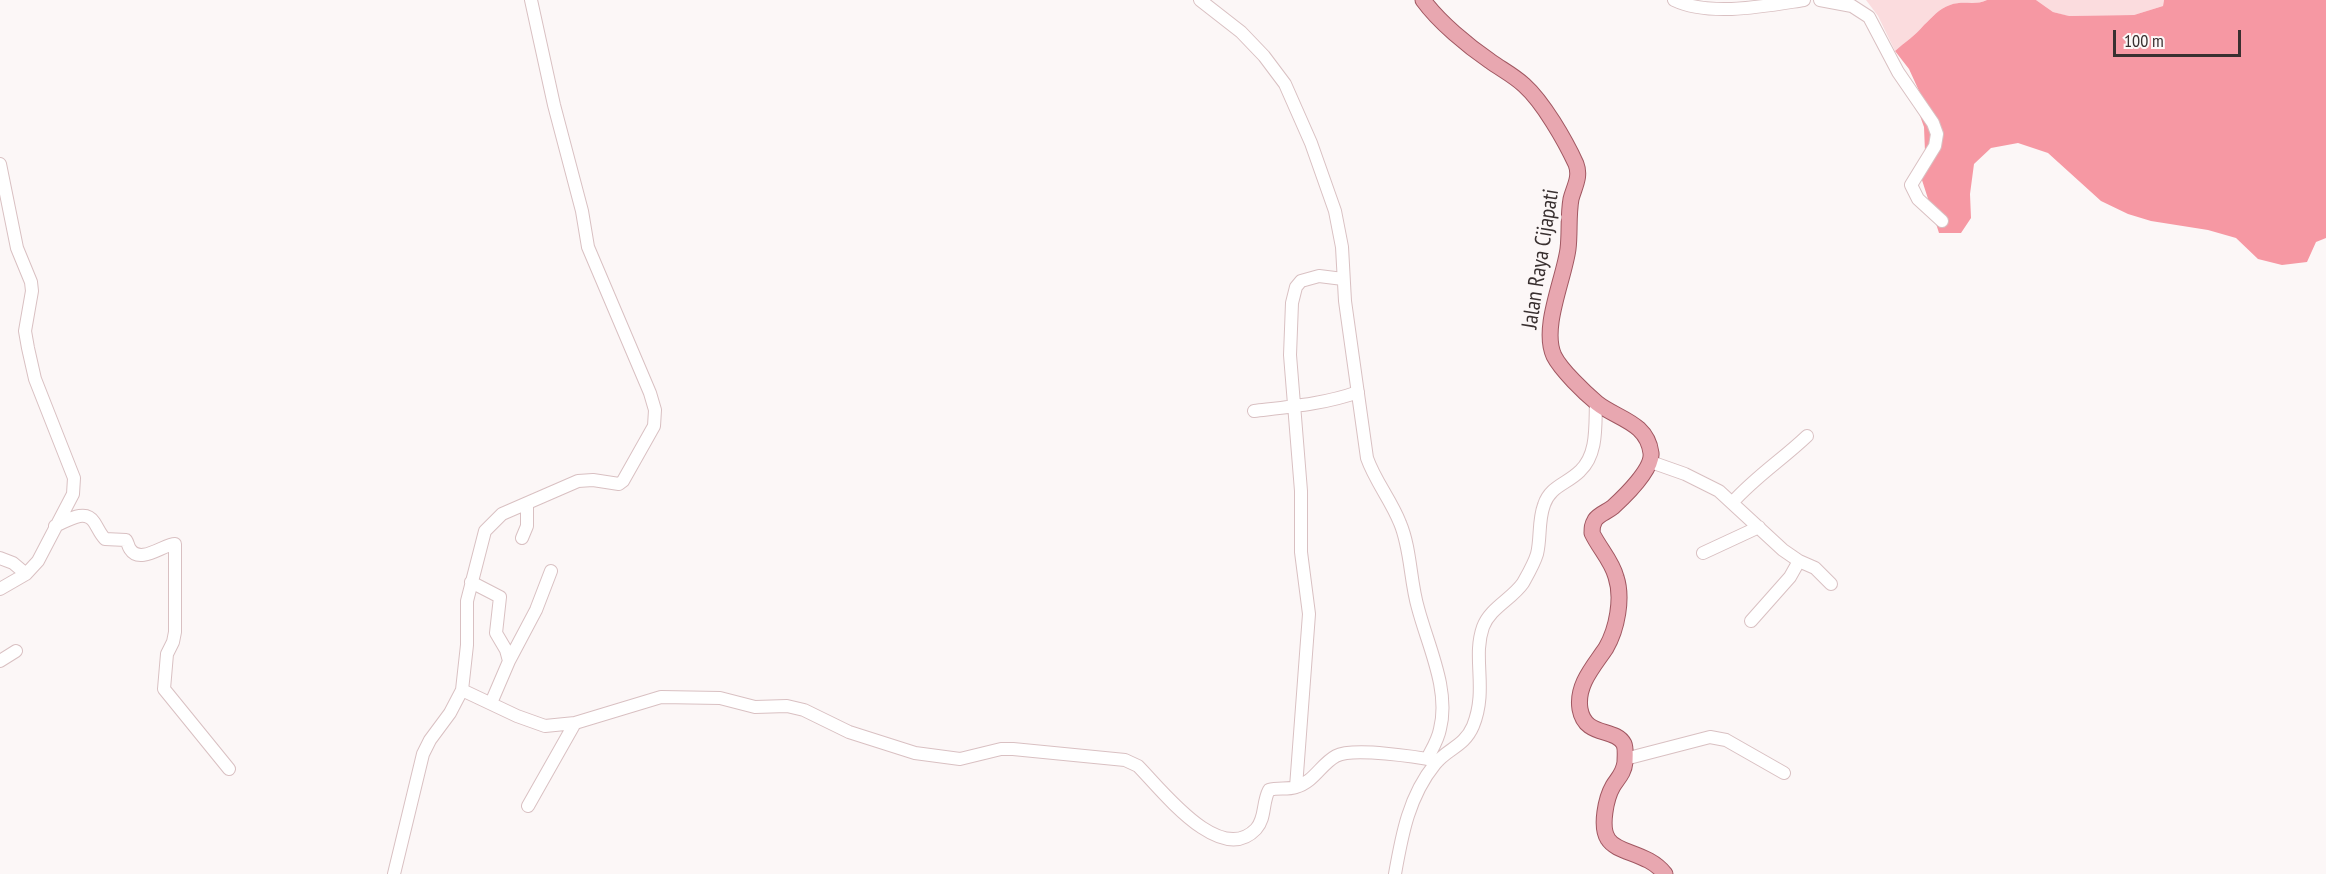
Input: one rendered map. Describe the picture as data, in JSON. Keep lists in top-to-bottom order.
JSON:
{
  "streets": {
    "main road": ["Jalan Raya Cijapati"]
  },
  "scale_bar": "100 m"
}
